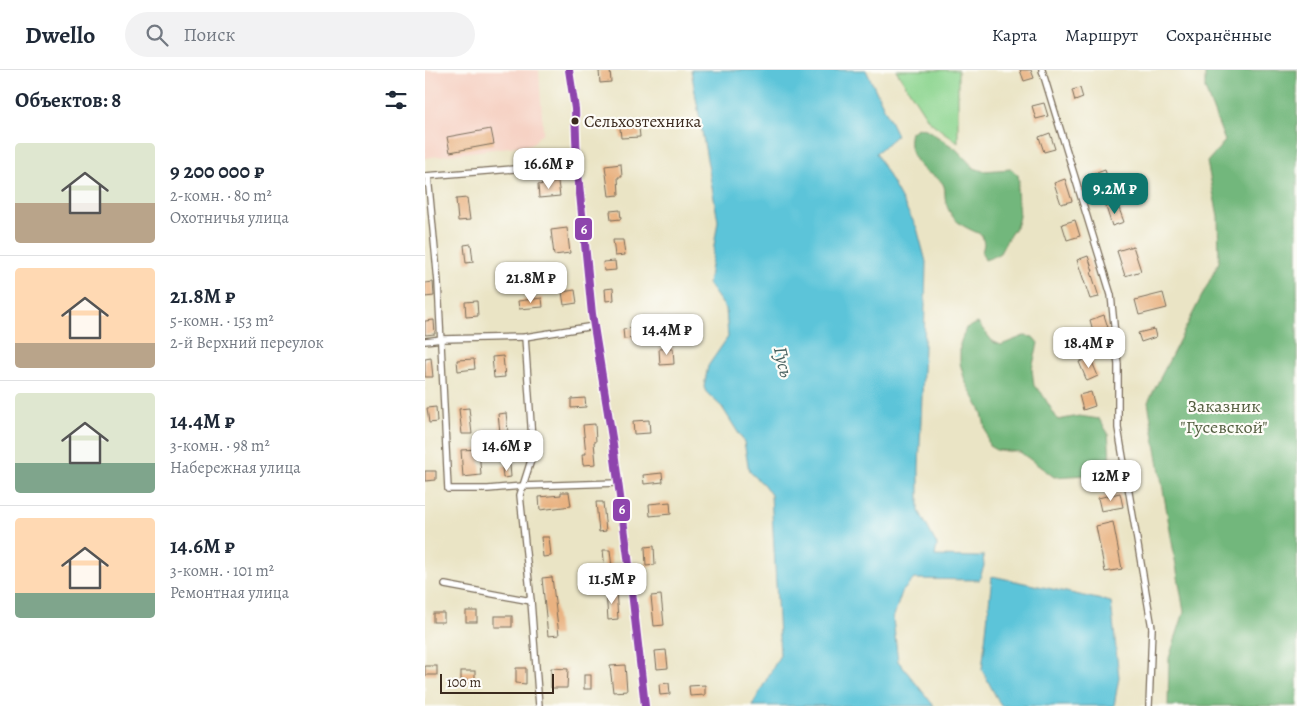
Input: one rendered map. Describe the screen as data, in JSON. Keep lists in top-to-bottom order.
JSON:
{
  "water": ["Гусь"],
  "parks": ["Заказник \"Гусевской\""],
  "places": ["Сельхозтехника"],
  "lines": ["transit line 6"],
  "scale_bar": "100 m",
  "page": {
    "header": "Dwello",
    "search": "Поиск",
    "nav": ["Карта", "Маршрут", "Сохранённые"],
    "heading": "Объектов: 8",
    "list": [
      {
        "name": "9 200 000 ₽",
        "note": "2-комн. · 80 m² · Охотничья улица"
      },
      {
        "name": "21.8M ₽",
        "note": "5-комн. · 153 m² · 2-й Верхний переулок"
      },
      {
        "name": "14.4M ₽",
        "note": "3-комн. · 98 m² · Набережная улица"
      },
      {
        "name": "14.6M ₽",
        "note": "3-комн. · 101 m² · Ремонтная улица"
      }
    ],
    "price": [
      "16.6M ₽",
      "9.2M ₽",
      "21.8M ₽",
      "14.4M ₽",
      "18.4M ₽",
      "14.6M ₽",
      "12M ₽",
      "11.5M ₽"
    ],
    "scale": "100 m"
  }
}
